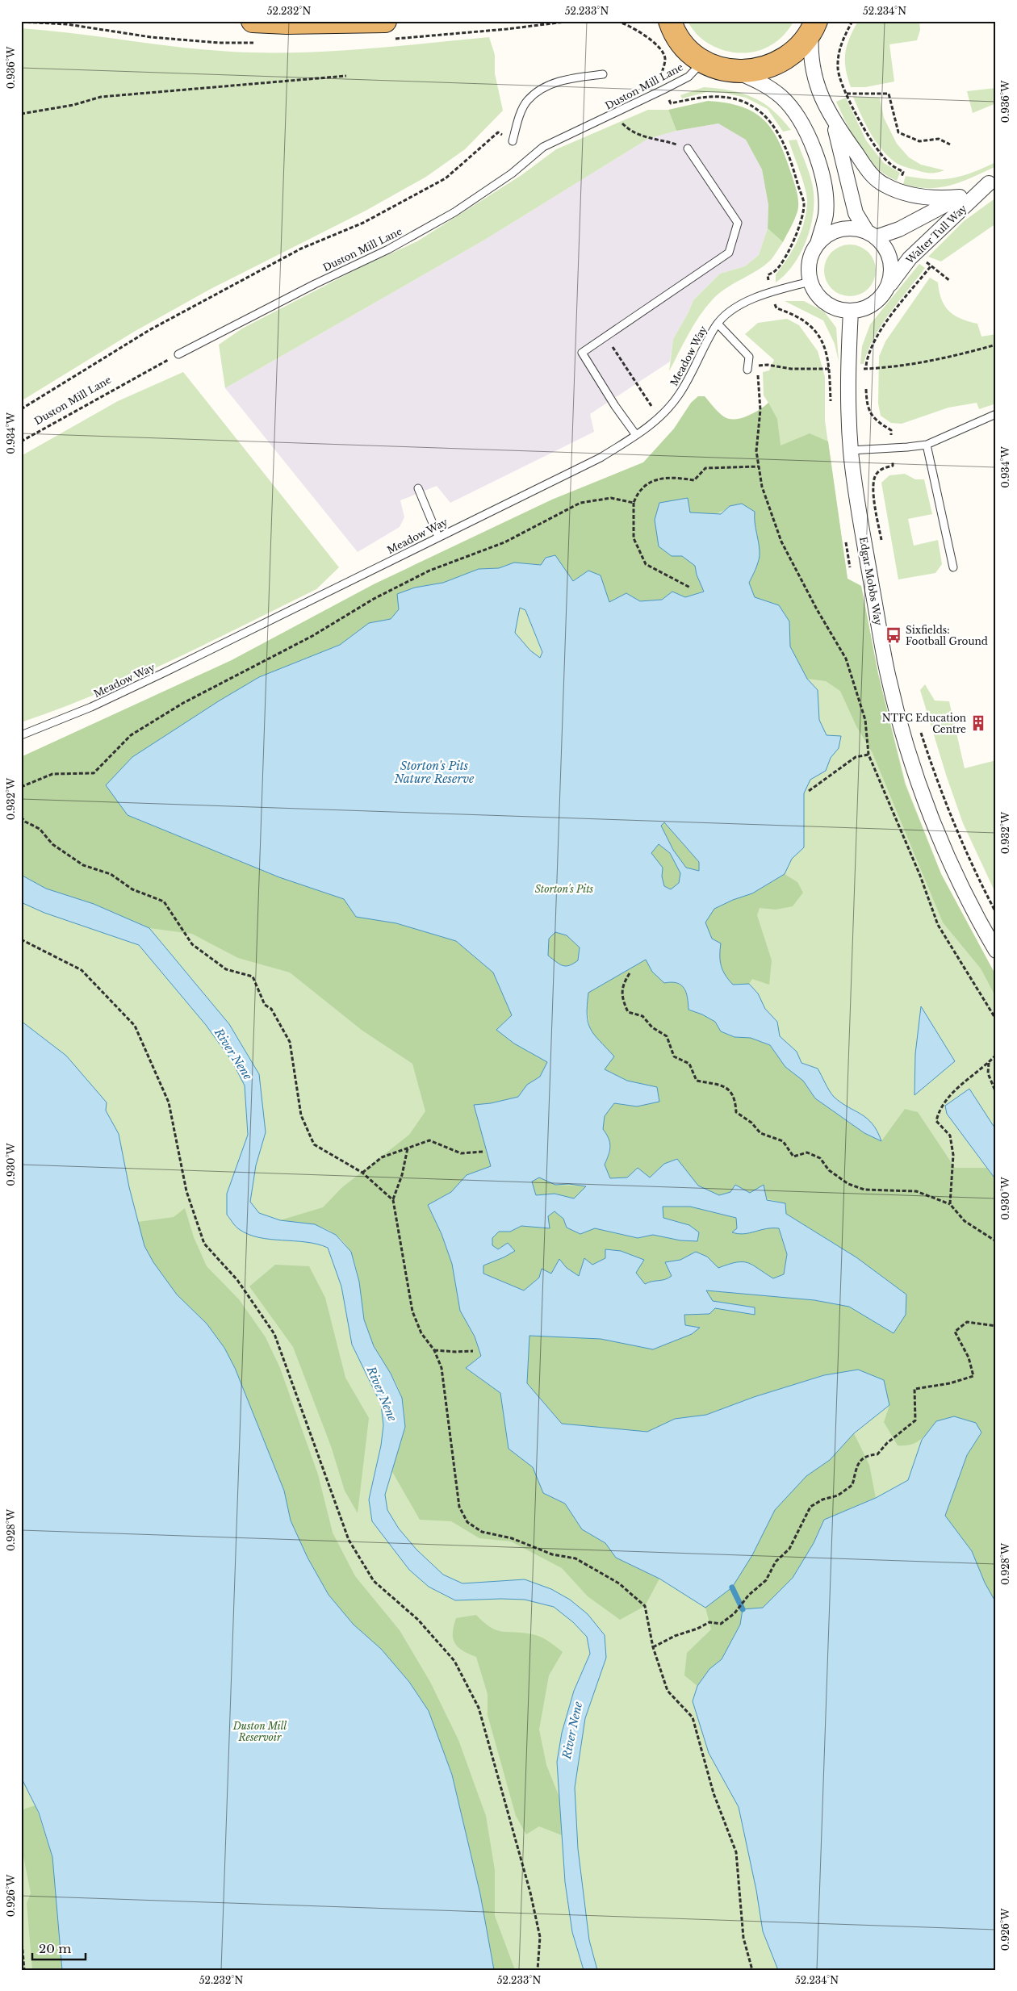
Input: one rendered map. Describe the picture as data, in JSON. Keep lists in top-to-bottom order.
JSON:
{
  "streets": {
    "street": ["Walter Tull Way", "Edgar Mobbs Way"],
    "lane": ["Duston Mill Lane", "Meadow Way"]
  },
  "crossings": [
    ["Walter Tull Way", "Meadow Way"],
    ["Walter Tull Way", "Edgar Mobbs Way"],
    ["Meadow Way", "Edgar Mobbs Way"]
  ],
  "water": ["Storton's Pits Nature Reserve", "River Nene"],
  "parks": ["Storton's Pits", "Duston Mill Reservoir"],
  "places": {
    "bus stop": ["Sixfields: Football Ground"],
    "building": ["NTFC Education Centre"]
  },
  "scale_bar": "20 m",
  "coordinates": [
    "52.232°N",
    "52.233°N",
    "52.234°N",
    "0.936°W",
    "0.934°W",
    "0.932°W",
    "0.930°W",
    "0.928°W",
    "0.926°W"
  ]
}
